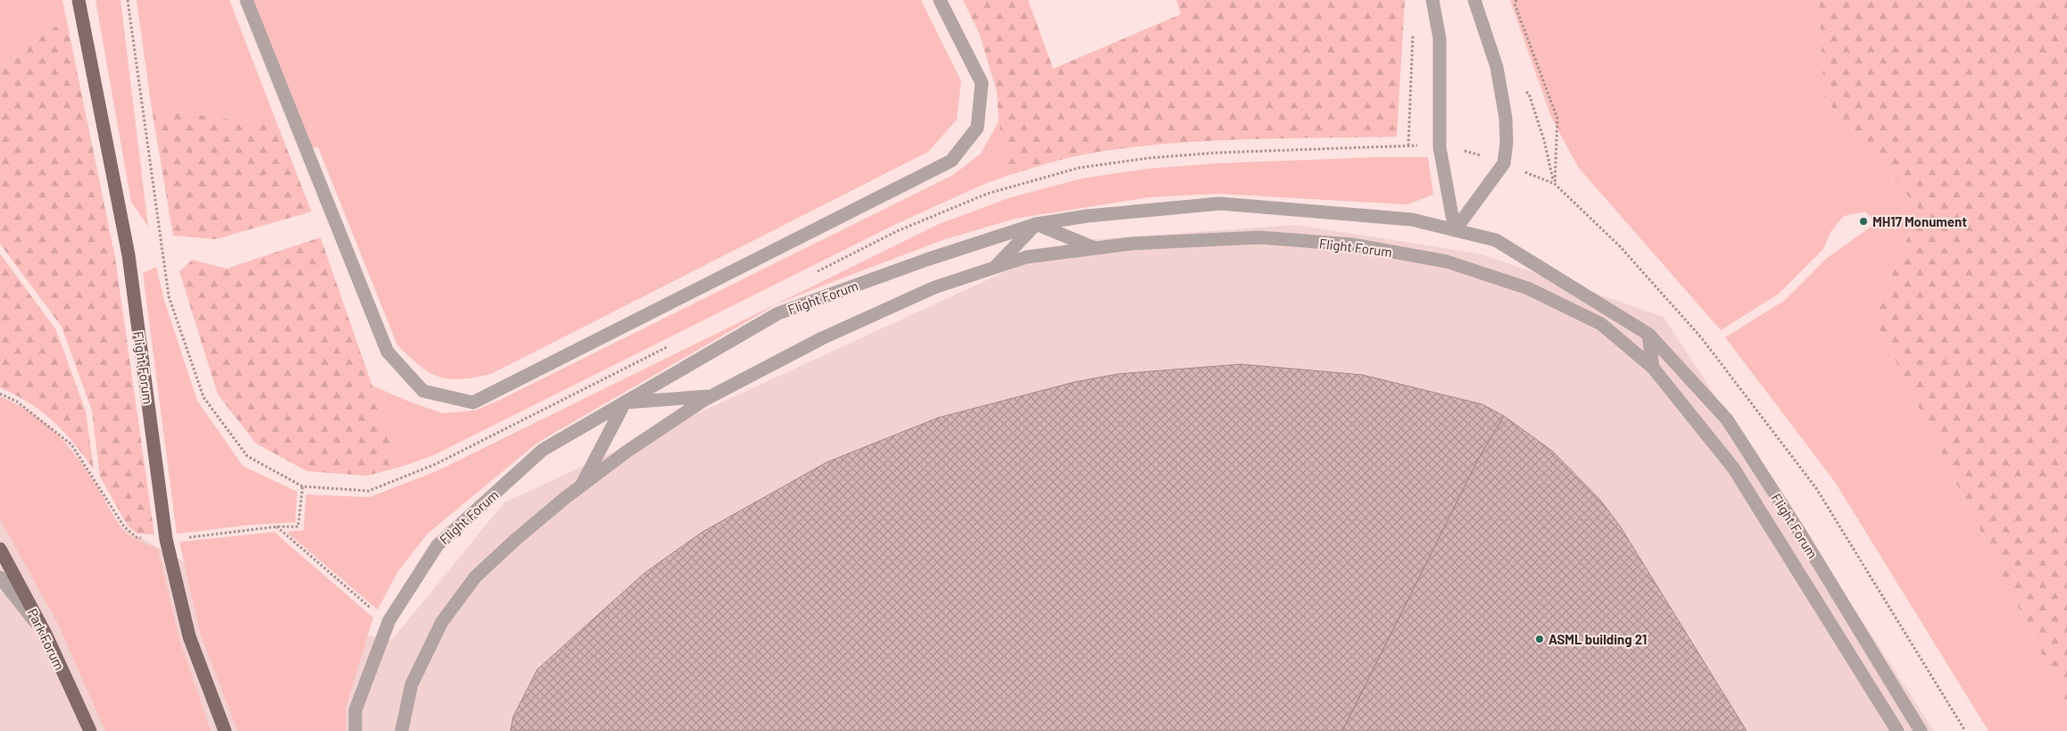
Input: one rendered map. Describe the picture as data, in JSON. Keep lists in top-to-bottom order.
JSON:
{
  "streets": {
    "main road": ["Flight Forum", "Park Forum"]
  },
  "places": ["MH17 Monument", "ASML building 21"]
}
